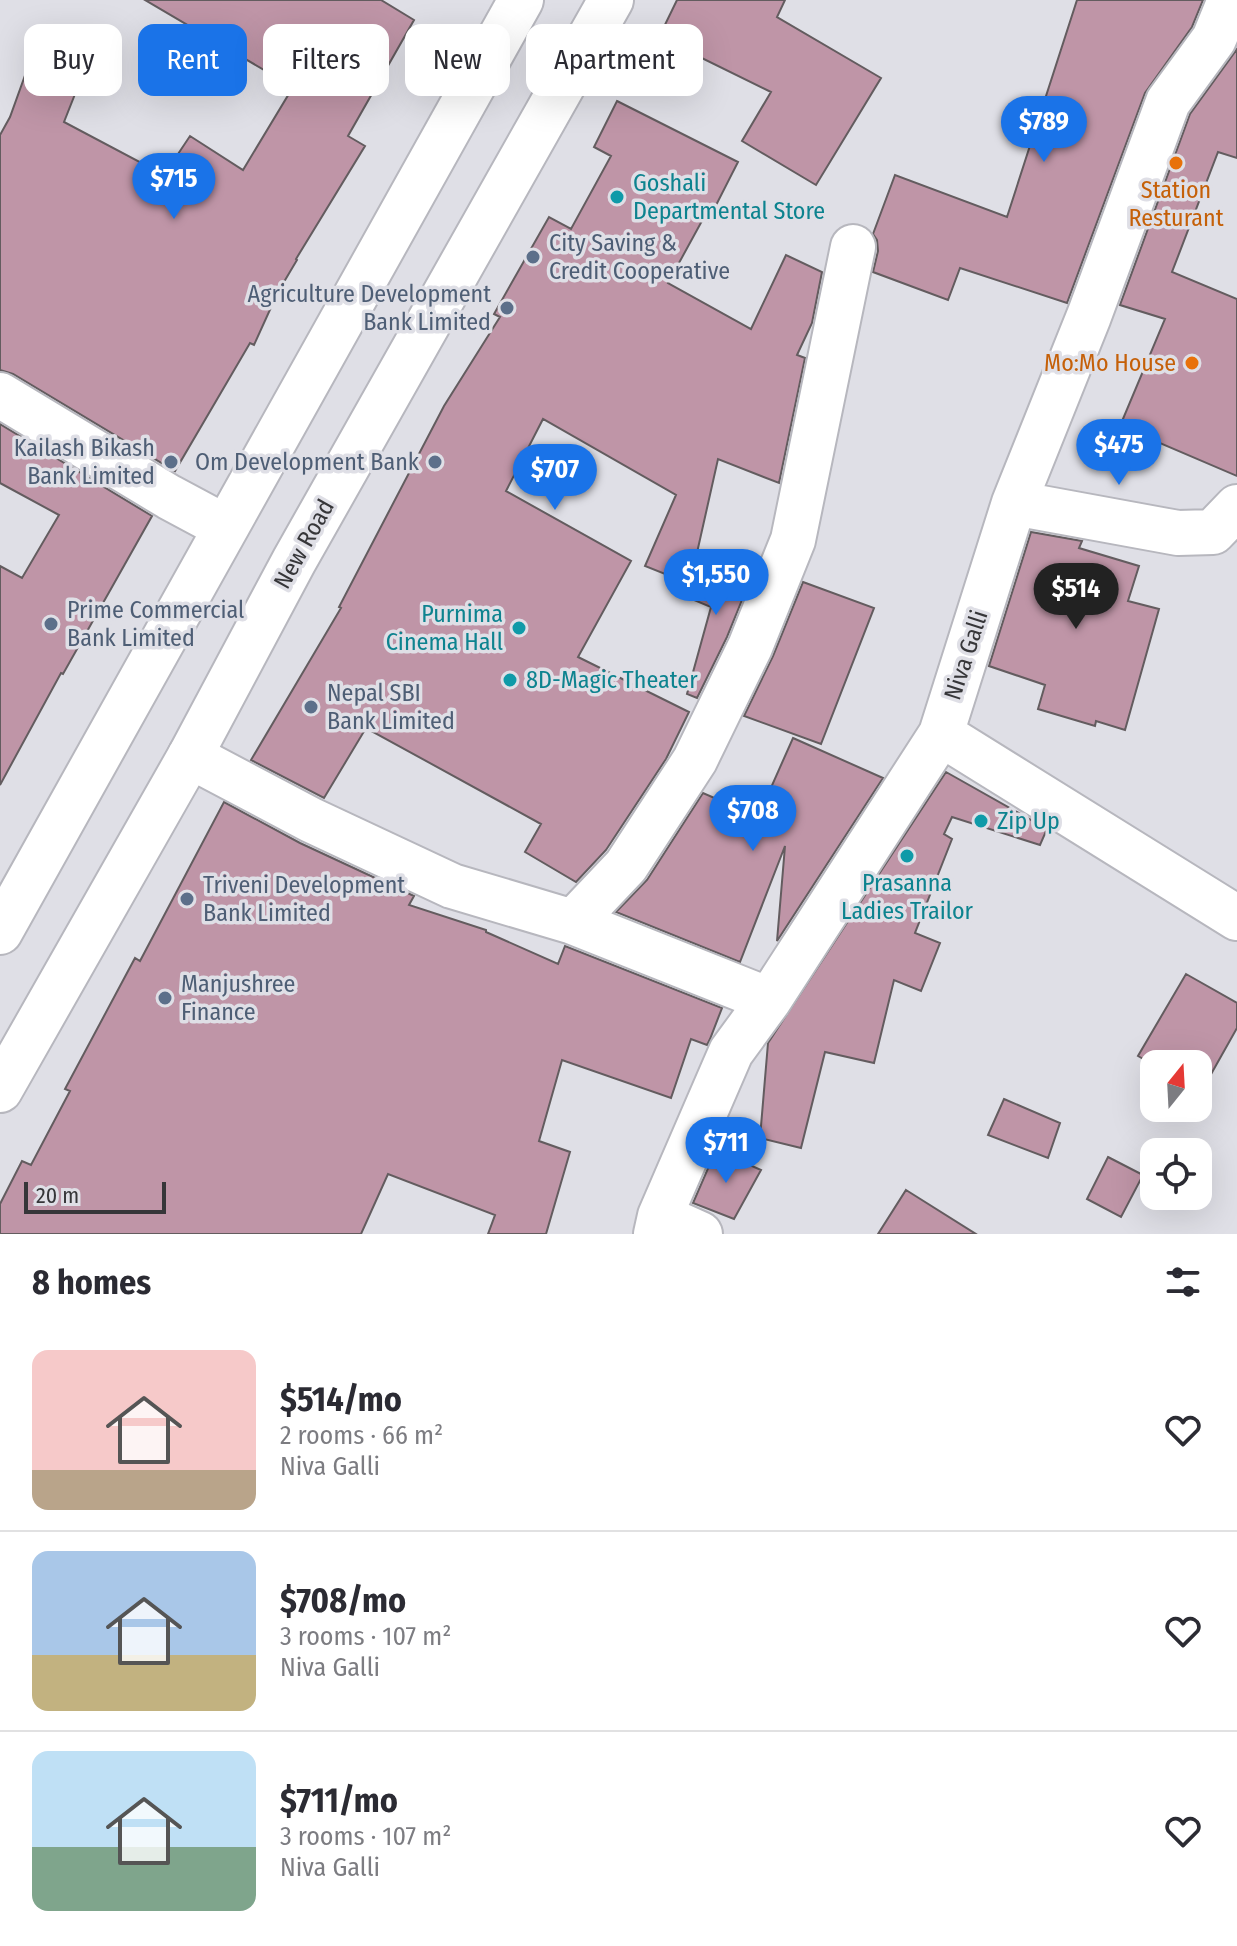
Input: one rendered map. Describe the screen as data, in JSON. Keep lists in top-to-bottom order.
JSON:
{
  "streets": {
    "street": ["New Road", "Niva Galli"]
  },
  "places": [
    "Station Resturant",
    "Goshali Departmental Store",
    "City Saving & Credit Cooperative",
    "Agriculture Development Bank Limited",
    "Mo:Mo House",
    "Kailash Bikash Bank Limited",
    "Om Development Bank",
    "Prime Commercial Bank Limited",
    "Purnima Cinema Hall",
    "8D-Magic Theater",
    "Nepal SBI Bank Limited",
    "Zip Up",
    "Prasanna Ladies Trailor",
    "Triveni Development Bank Limited",
    "Manjushree Finance"
  ],
  "scale_bar": "20 m",
  "north": "top",
  "page": {
    "chip": [
      "Buy",
      "Rent",
      "Filters",
      "New",
      "Apartment"
    ],
    "price": [
      "$789",
      "$715",
      "$475",
      "$707",
      "$1,550",
      "$514",
      "$708",
      "$711"
    ],
    "scale": "20 m",
    "heading": "8 homes",
    "list": [
      {
        "name": "$514/mo",
        "note": "2 rooms · 66 m² · Niva Galli"
      },
      {
        "name": "$708/mo",
        "note": "3 rooms · 107 m² · Niva Galli"
      },
      {
        "name": "$711/mo",
        "note": "3 rooms · 107 m² · Niva Galli"
      }
    ]
  }
}
